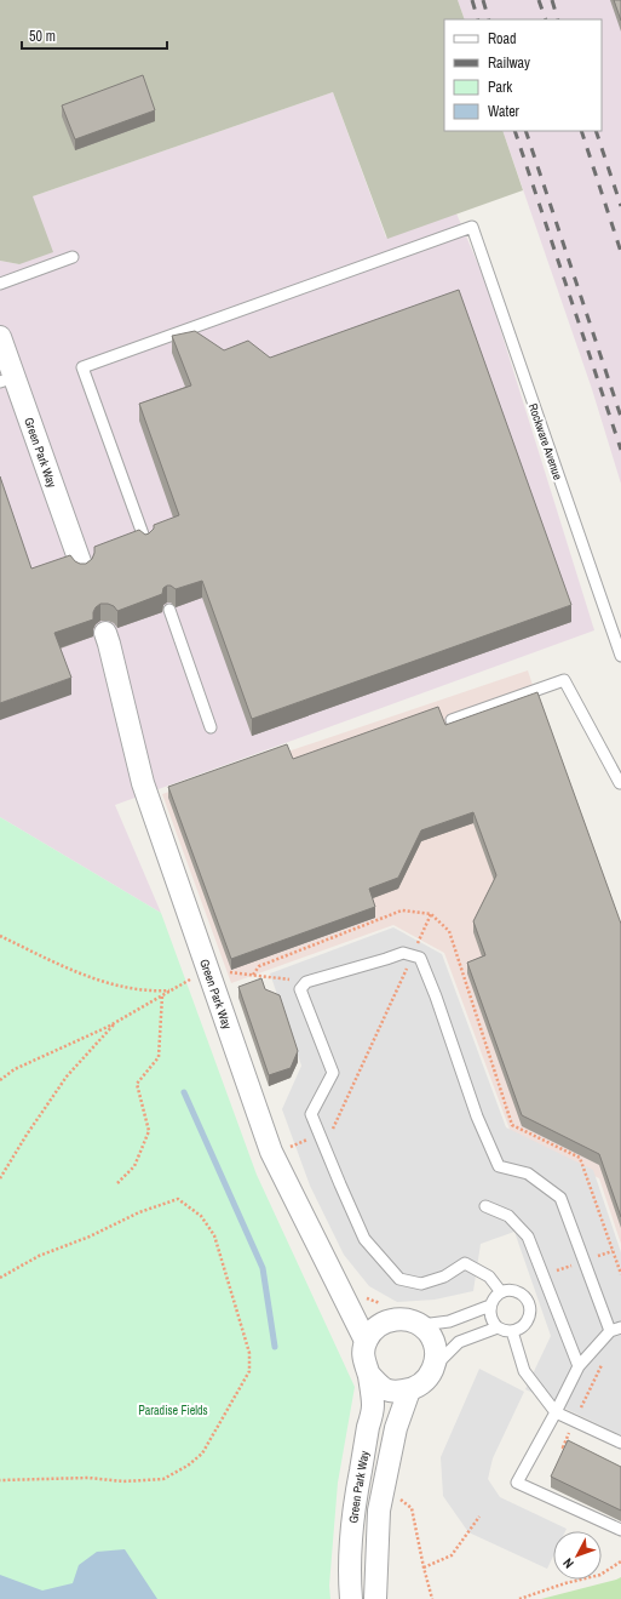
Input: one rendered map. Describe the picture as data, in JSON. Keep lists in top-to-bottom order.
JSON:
{
  "streets": {
    "street": ["Green Park Way"],
    "lane": ["Rockware Avenue"]
  },
  "parks": ["Paradise Fields"],
  "legend": [
    "Road",
    "Railway",
    "Park",
    "Water"
  ],
  "scale_bar": "50 m",
  "north": "bottom left"
}
